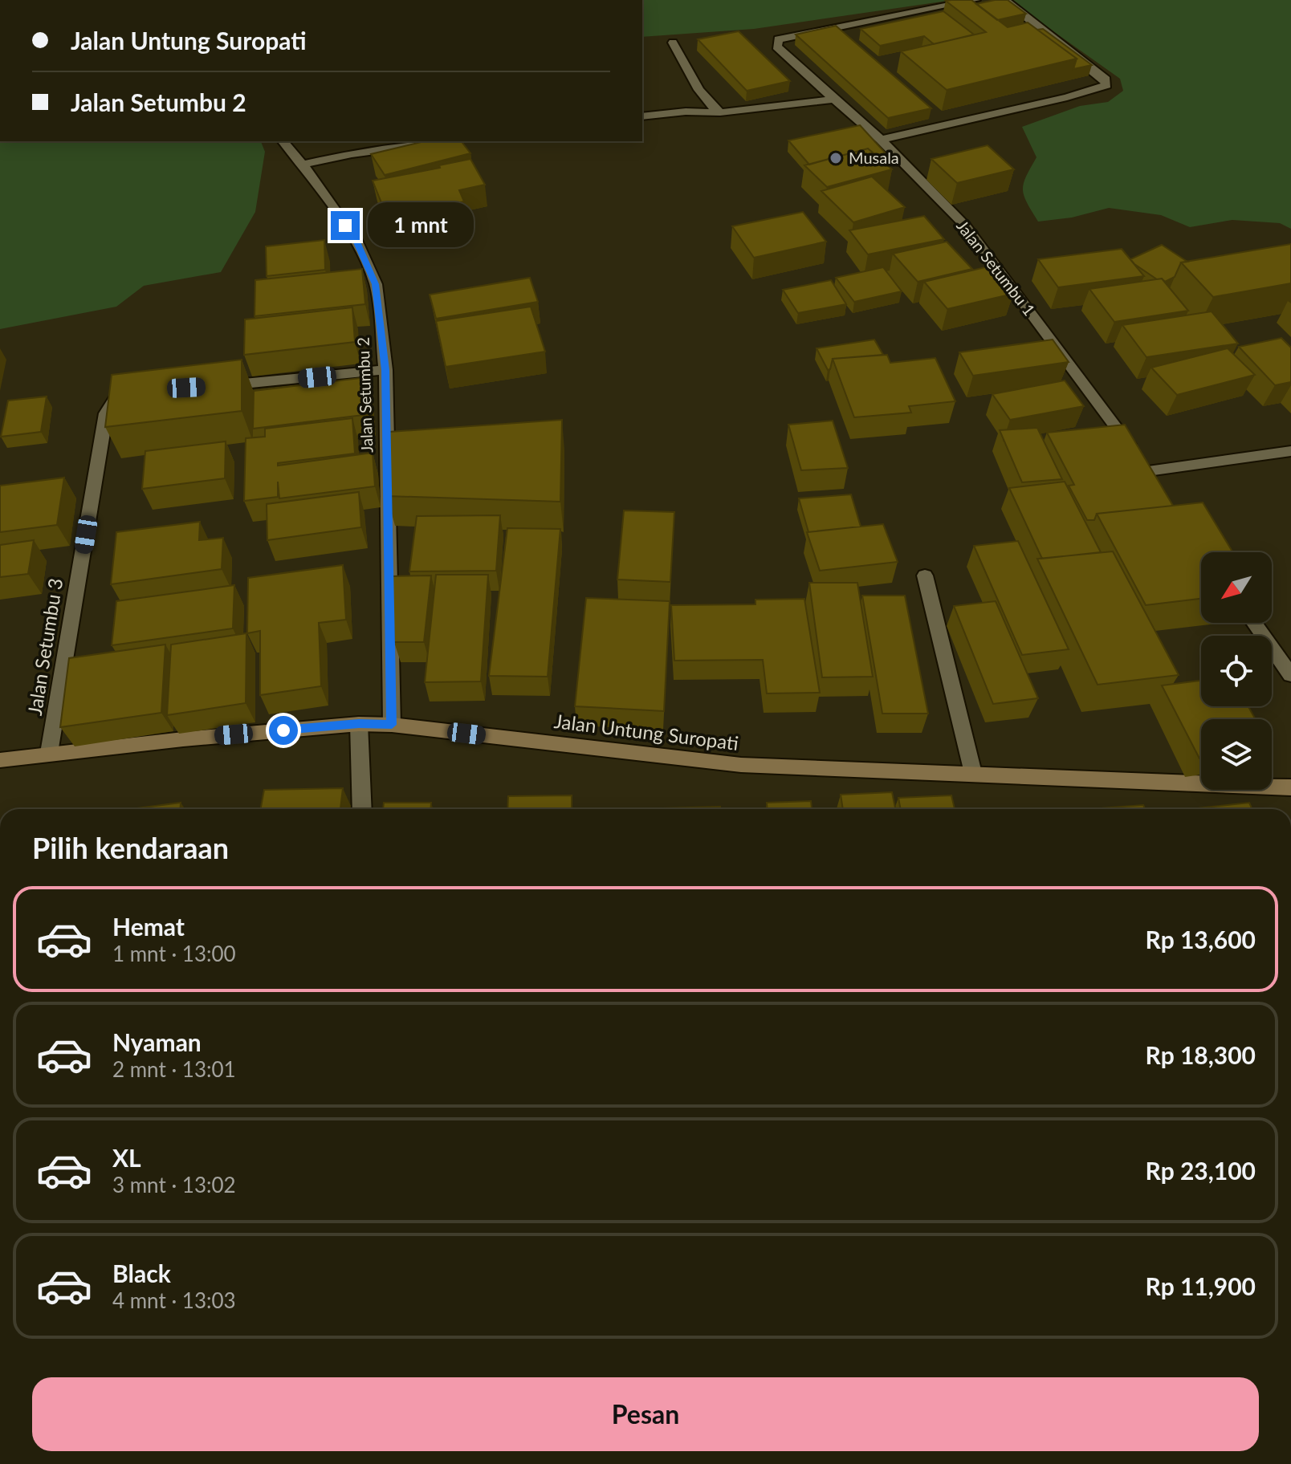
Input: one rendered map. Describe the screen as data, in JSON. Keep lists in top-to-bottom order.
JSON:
{
  "streets": {
    "main road": ["Jalan Untung Suropati"],
    "street": ["Jalan Setumbu 1", "Jalan Setumbu 2", "Jalan Setumbu 3"]
  },
  "crossings": [
    ["Jalan Setumbu 2", "Jalan Untung Suropati"],
    ["Jalan Setumbu 3", "Jalan Untung Suropati"]
  ],
  "places": ["Musala"],
  "north": "bottom left",
  "page": {
    "banner": ["Jalan Untung Suropati", "Jalan Setumbu 2"],
    "bubble": "1 mnt",
    "heading": "Pilih kendaraan",
    "list": [
      {
        "name": "Hemat",
        "note": "1 mnt · 13:00",
        "value": "Rp 13,600"
      },
      {
        "name": "Nyaman",
        "note": "2 mnt · 13:01",
        "value": "Rp 18,300"
      },
      {
        "name": "XL",
        "note": "3 mnt · 13:02",
        "value": "Rp 23,100"
      },
      {
        "name": "Black",
        "note": "4 mnt · 13:03",
        "value": "Rp 11,900"
      }
    ],
    "buttons": "Pesan"
  }
}
